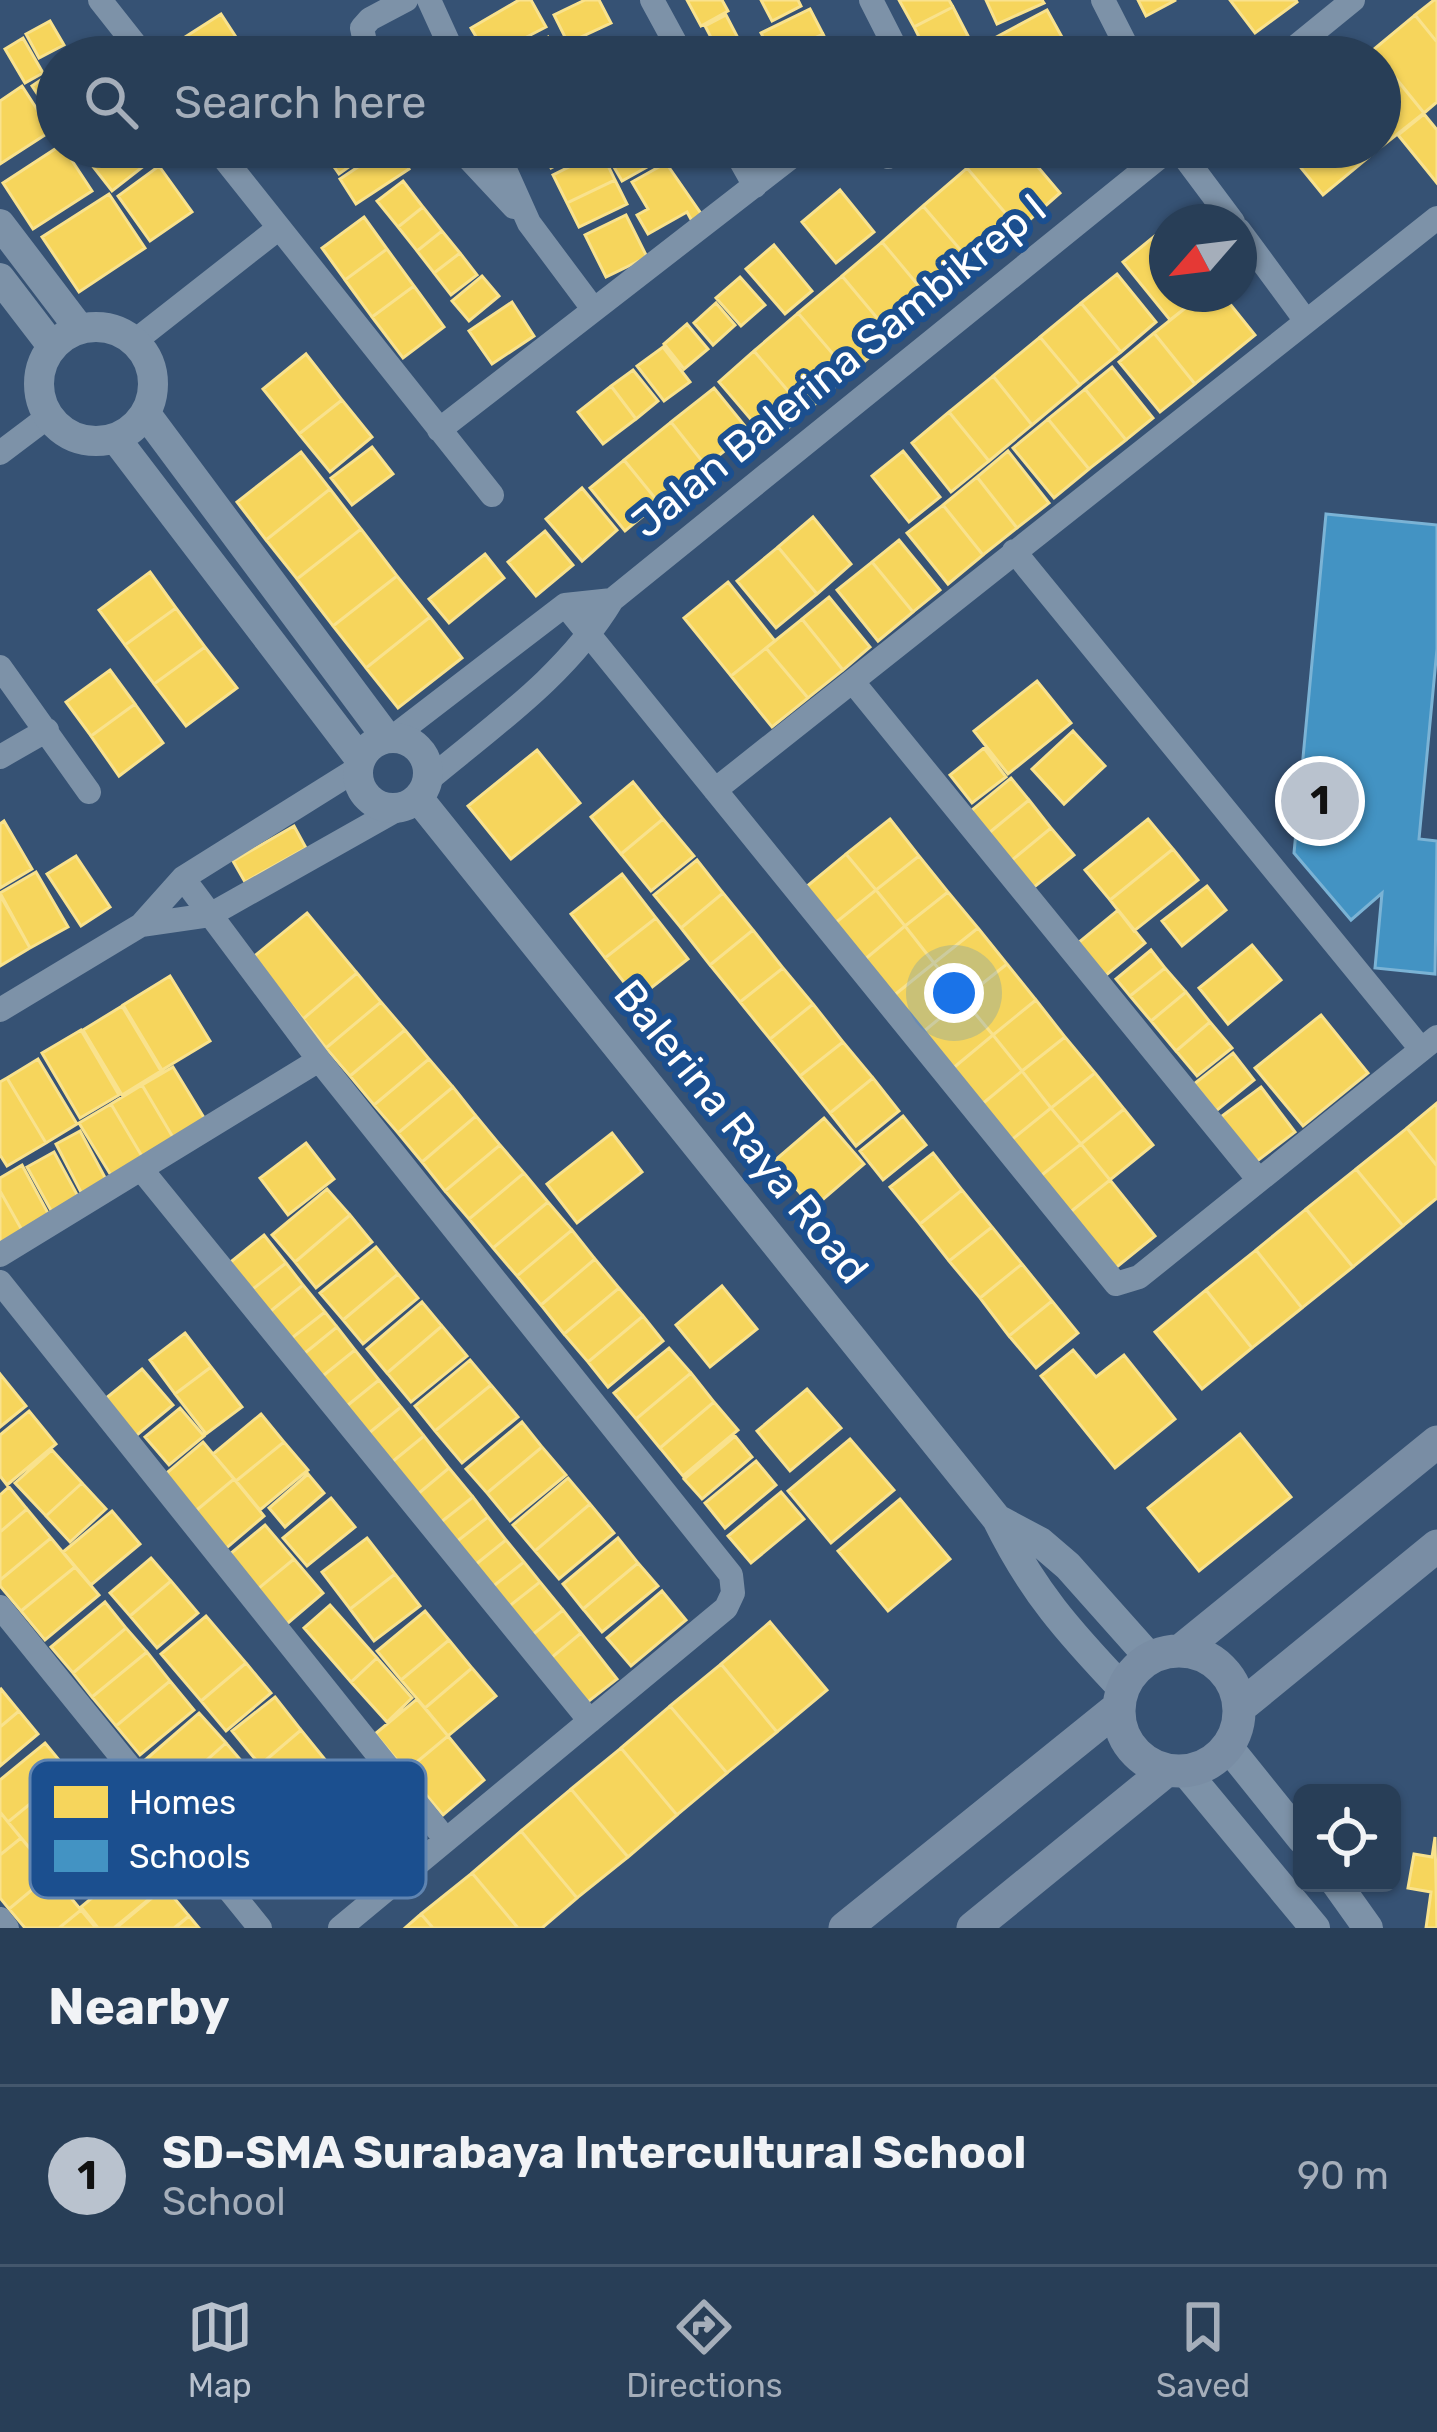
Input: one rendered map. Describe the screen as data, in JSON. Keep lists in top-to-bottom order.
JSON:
{
  "streets": {
    "street": ["Jalan Balerina Sambikrep I", "Balerina Raya Road"]
  },
  "crossings": [
    ["Jalan Balerina Sambikrep I", "Balerina Raya Road"]
  ],
  "legend": ["Homes", "Schools"],
  "north": "bottom left",
  "page": {
    "search": "Search here",
    "pins": "1",
    "heading": "Nearby",
    "list": [
      {
        "mark": "1",
        "name": "SD-SMA Surabaya Intercultural School",
        "note": "School",
        "value": "90 m"
      }
    ],
    "nav": ["Map", "Directions", "Saved"]
  }
}
